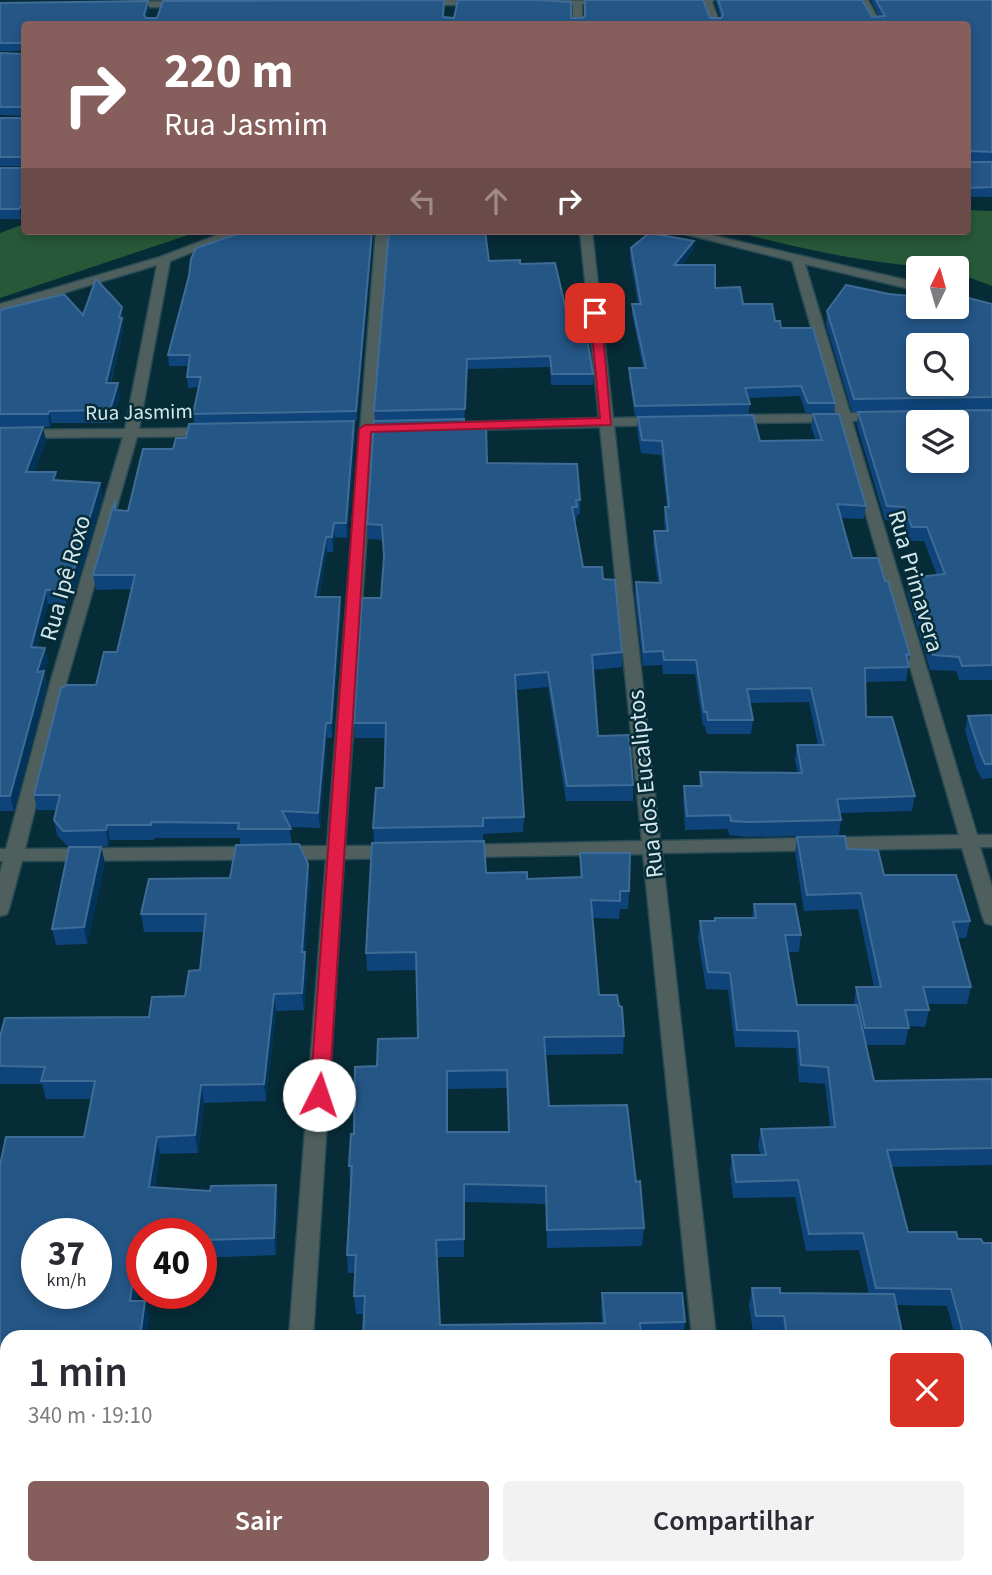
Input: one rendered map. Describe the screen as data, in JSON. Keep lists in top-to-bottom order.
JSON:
{
  "streets": {
    "street": [
      "Rua Jasmim",
      "Rua Ipê Roxo",
      "Rua Primavera",
      "Rua dos Eucaliptos"
    ]
  },
  "crossings": [
    ["Rua Jasmim", "Rua Ipê Roxo"]
  ],
  "north": "top",
  "page": {
    "turn": ["220 m", "Rua Jasmim"],
    "speed": "37 km/h",
    "limit": "40",
    "heading": ["1 min", "340 m · 19:10"],
    "buttons": ["Sair", "Compartilhar"]
  }
}
